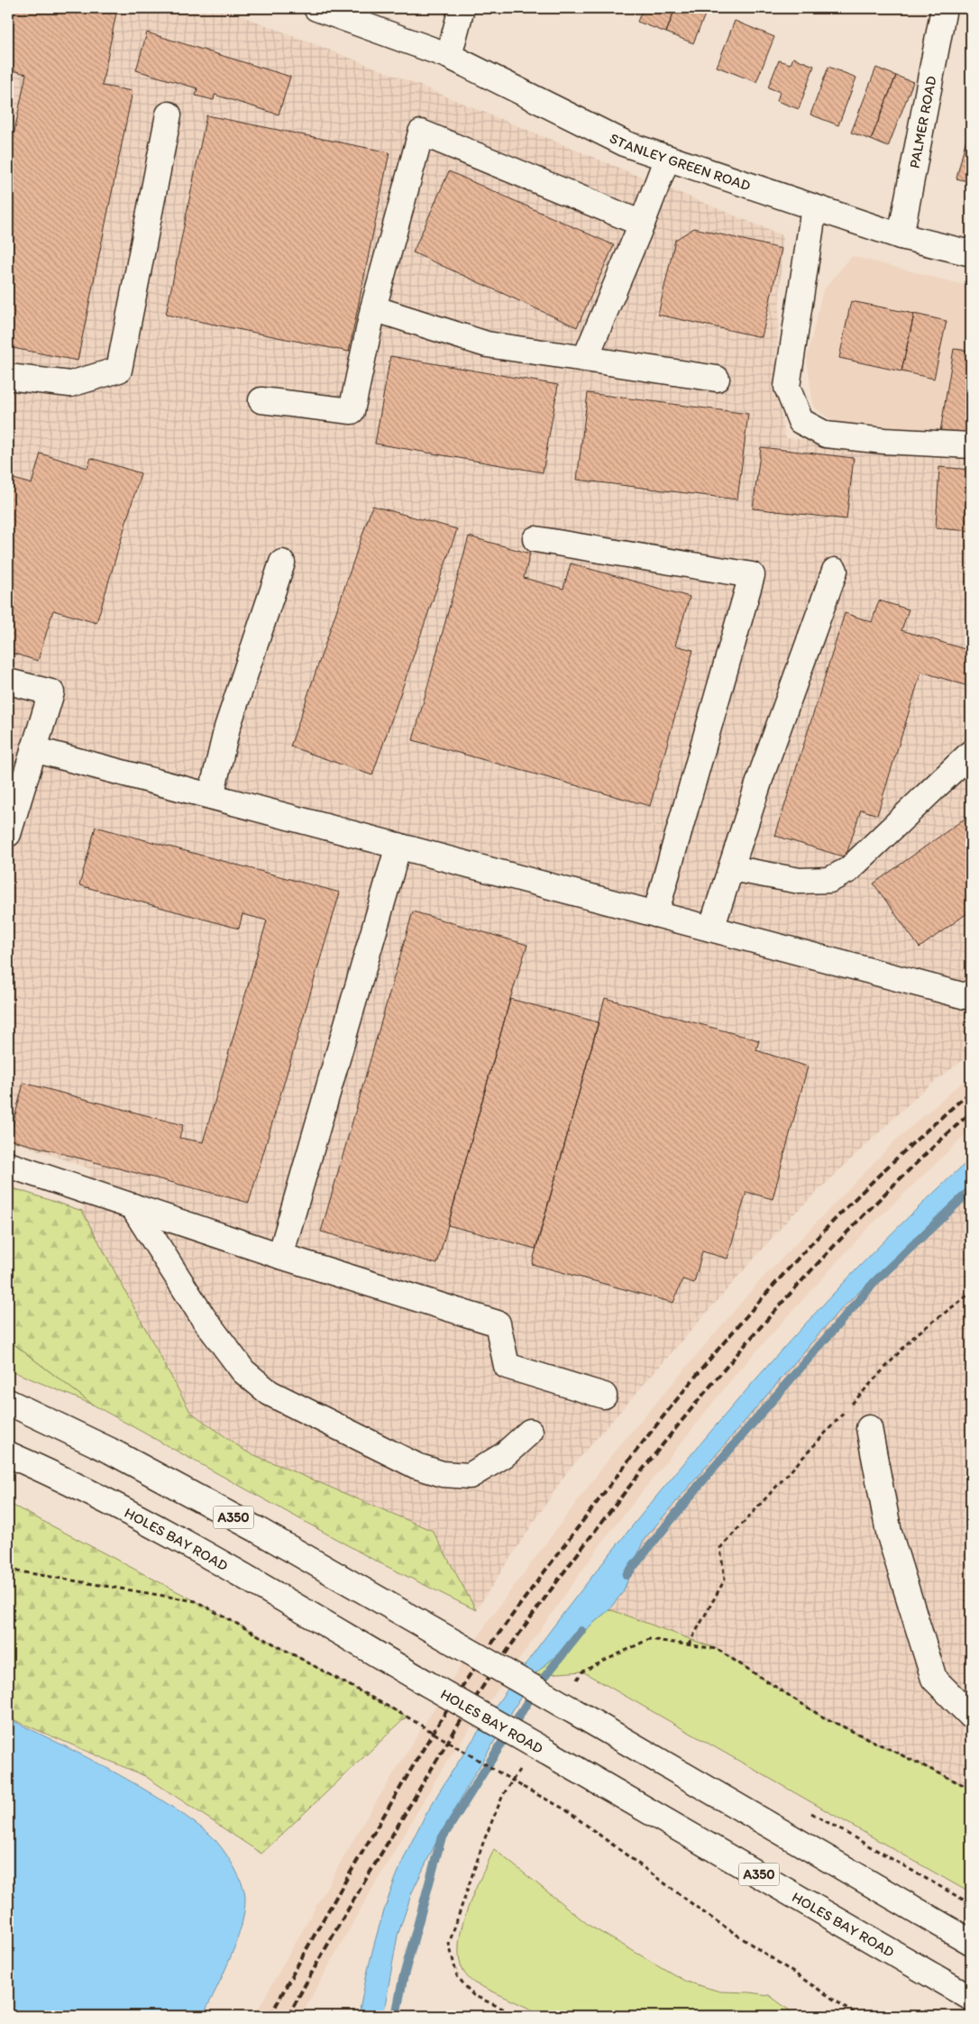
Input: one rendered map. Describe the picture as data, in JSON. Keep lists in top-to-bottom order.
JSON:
{
  "streets": {
    "main road": [
      "PALMER ROAD",
      "STANLEY GREEN ROAD",
      "A350",
      "HOLES BAY ROAD"
    ]
  },
  "crossings": [
    ["PALMER ROAD", "STANLEY GREEN ROAD"]
  ]
}
